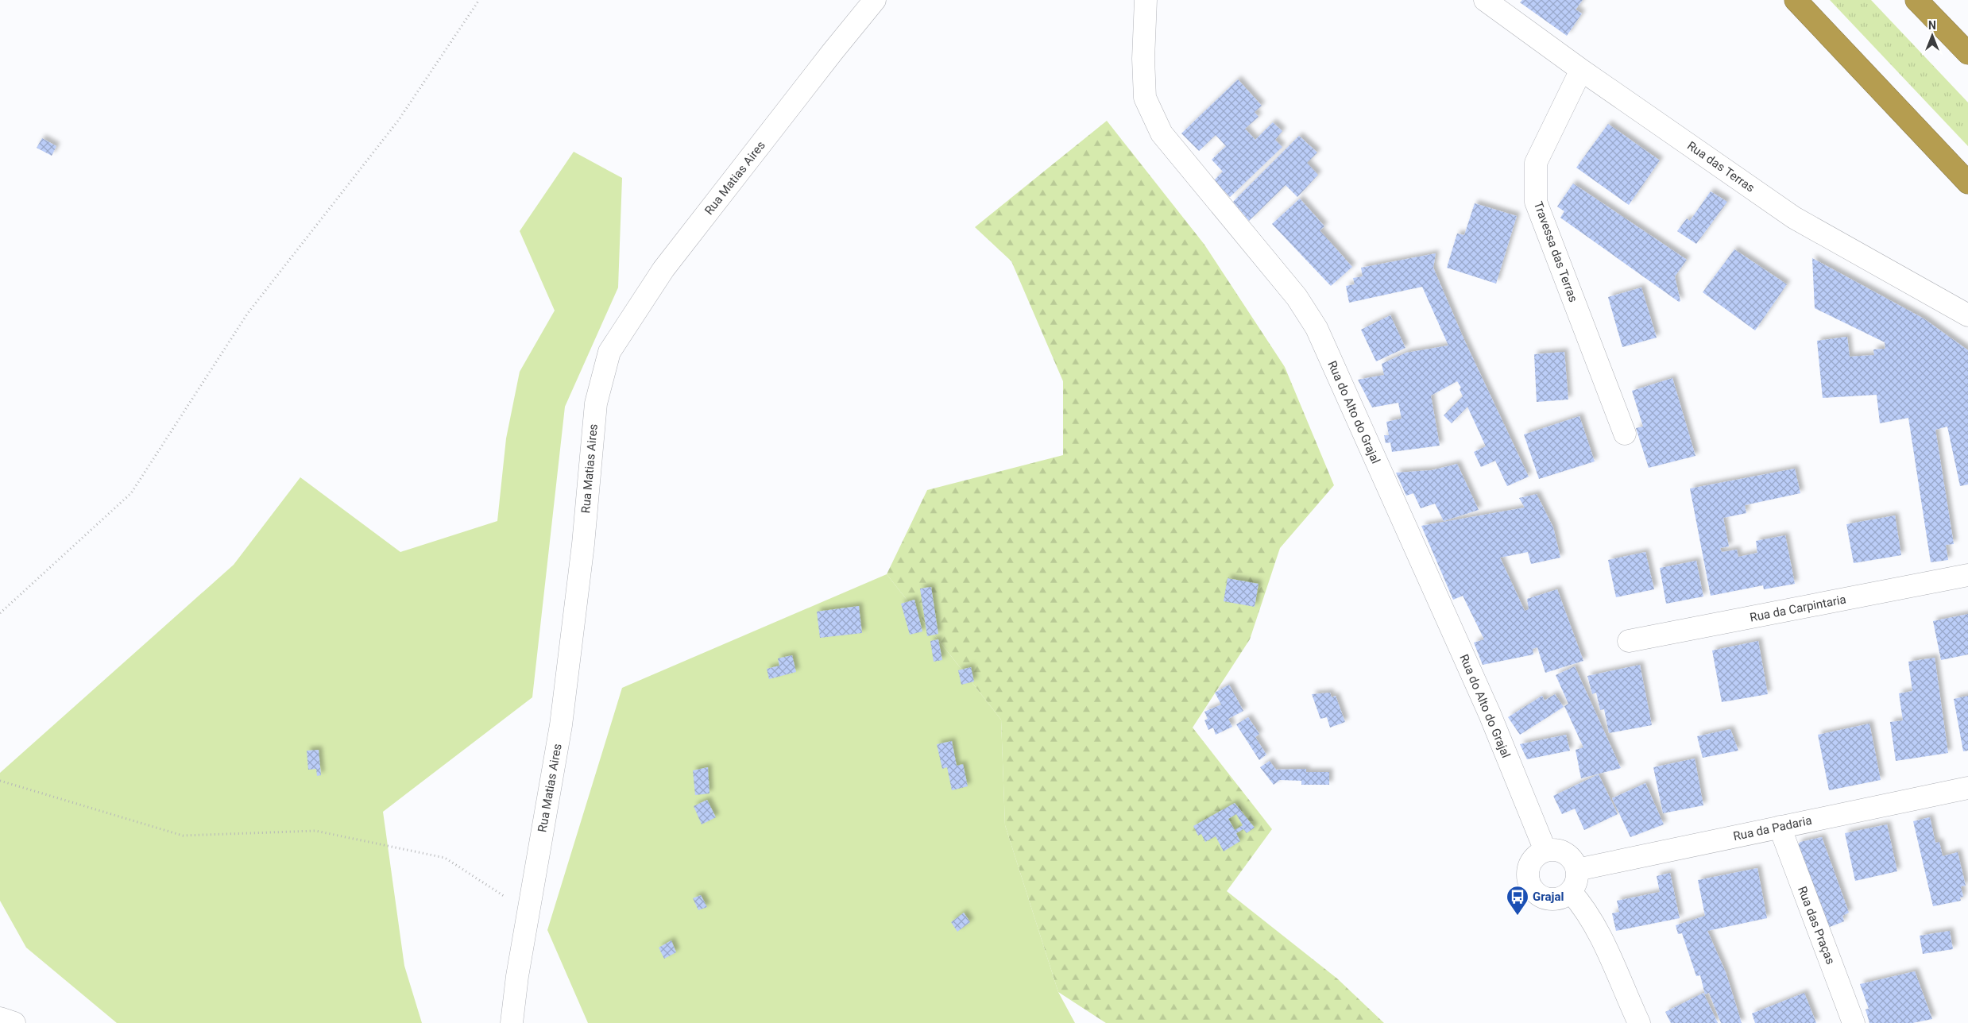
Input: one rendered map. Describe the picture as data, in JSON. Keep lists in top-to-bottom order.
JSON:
{
  "streets": {
    "street": [
      "Rua das Terras",
      "Rua Matias Aires",
      "Travessa das Terras",
      "Rua do Alto do Grajal",
      "Rua da Carpintaria",
      "Rua da Padaria",
      "Rua das Praças"
    ]
  },
  "crossings": [
    ["Rua das Terras", "Travessa das Terras"],
    ["Rua do Alto do Grajal", "Rua da Padaria"],
    ["Rua da Padaria", "Rua das Praças"]
  ],
  "places": {
    "bus stop": ["Grajal"]
  },
  "north": "top"
}
